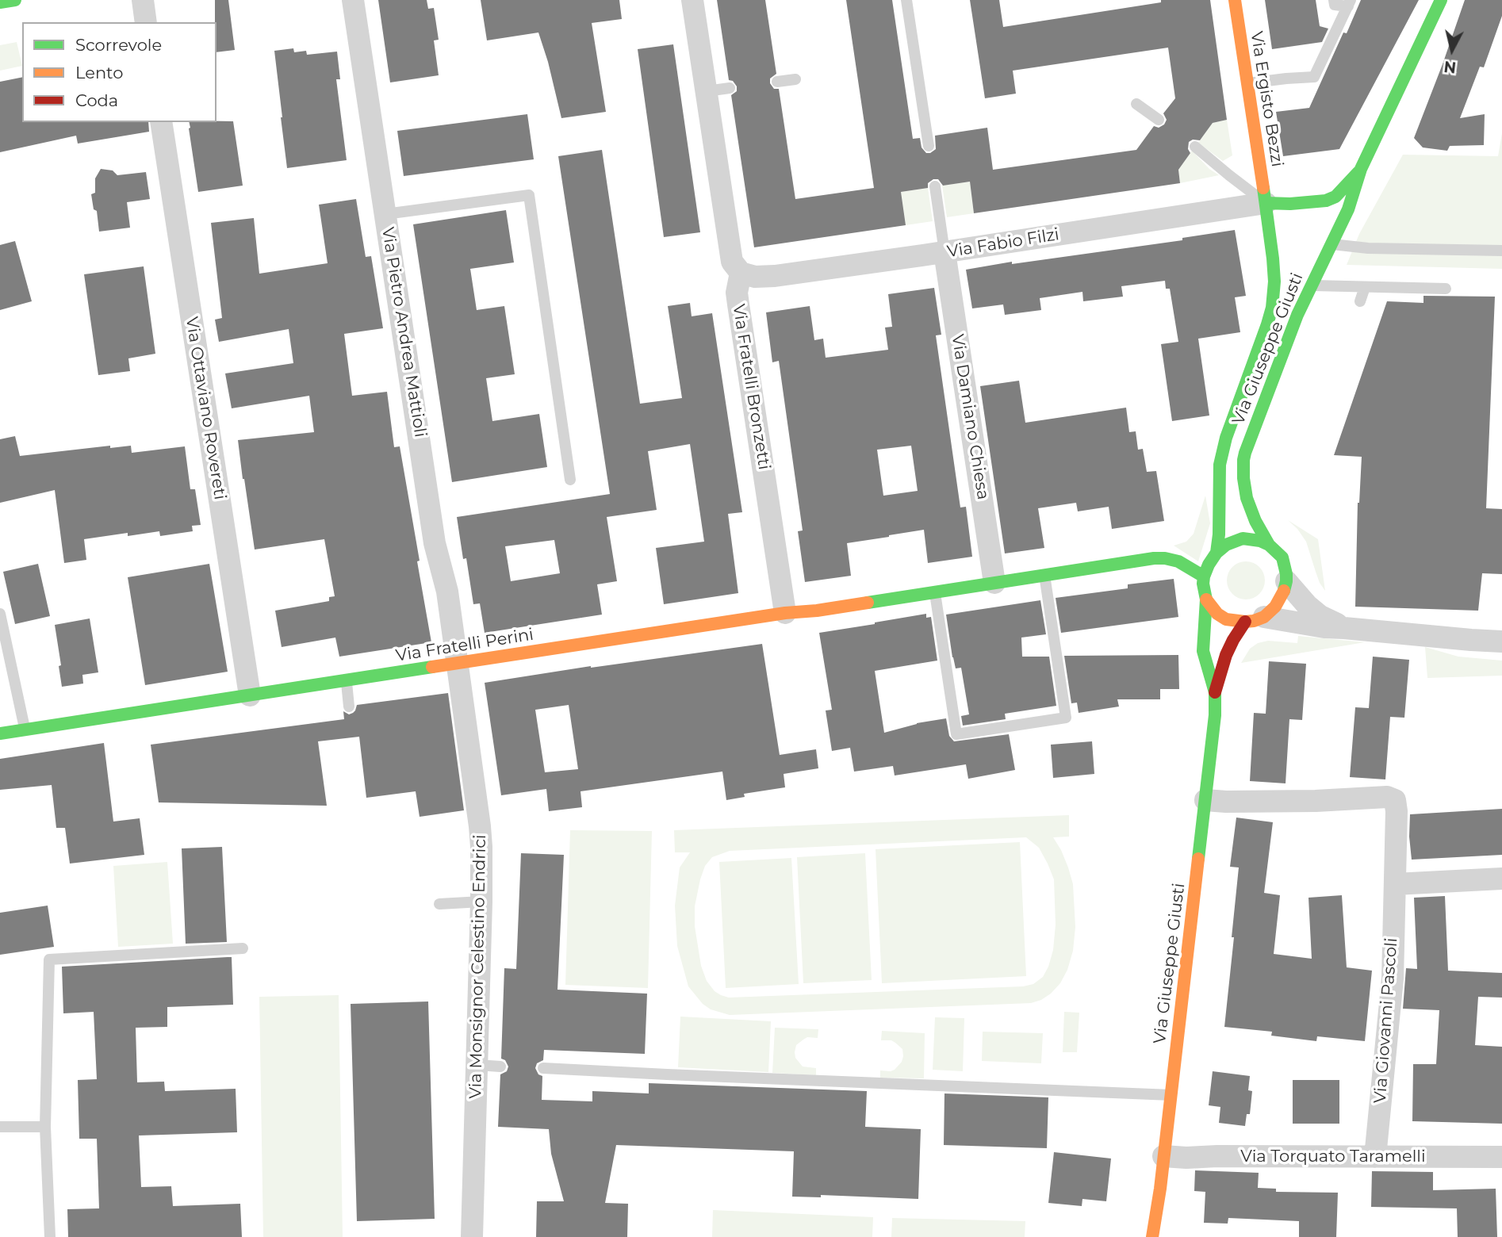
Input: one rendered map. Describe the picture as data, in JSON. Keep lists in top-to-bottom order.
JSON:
{
  "streets": {
    "street": [
      "Via Ergisto Bezzi",
      "Via Fabio Filzi",
      "Via Pietro Andrea Mattioli",
      "Via Giuseppe Giusti",
      "Via Fratelli Bronzetti",
      "Via Ottaviano Rovereti",
      "Via Damiano Chiesa",
      "Via Fratelli Perini",
      "Via Monsignor Celestino Endrici",
      "Via Giovanni Pascoli",
      "Via Torquato Taramelli"
    ]
  },
  "crossings": [
    ["Via Ergisto Bezzi", "Via Fabio Filzi"],
    ["Via Ergisto Bezzi", "Via Giuseppe Giusti"],
    ["Via Fabio Filzi", "Via Giuseppe Giusti"],
    ["Via Fabio Filzi", "Via Fratelli Bronzetti"],
    ["Via Fabio Filzi", "Via Damiano Chiesa"],
    ["Via Pietro Andrea Mattioli", "Via Fratelli Perini"],
    ["Via Pietro Andrea Mattioli", "Via Monsignor Celestino Endrici"],
    ["Via Giuseppe Giusti", "Via Fratelli Perini"],
    ["Via Giuseppe Giusti", "Via Giovanni Pascoli"],
    ["Via Giuseppe Giusti", "Via Torquato Taramelli"],
    ["Via Fratelli Bronzetti", "Via Fratelli Perini"],
    ["Via Ottaviano Rovereti", "Via Fratelli Perini"],
    ["Via Damiano Chiesa", "Via Fratelli Perini"],
    ["Via Fratelli Perini", "Via Monsignor Celestino Endrici"],
    ["Via Giovanni Pascoli", "Via Torquato Taramelli"]
  ],
  "legend": ["Scorrevole", "Lento", "Coda"],
  "north": "bottom"
}
